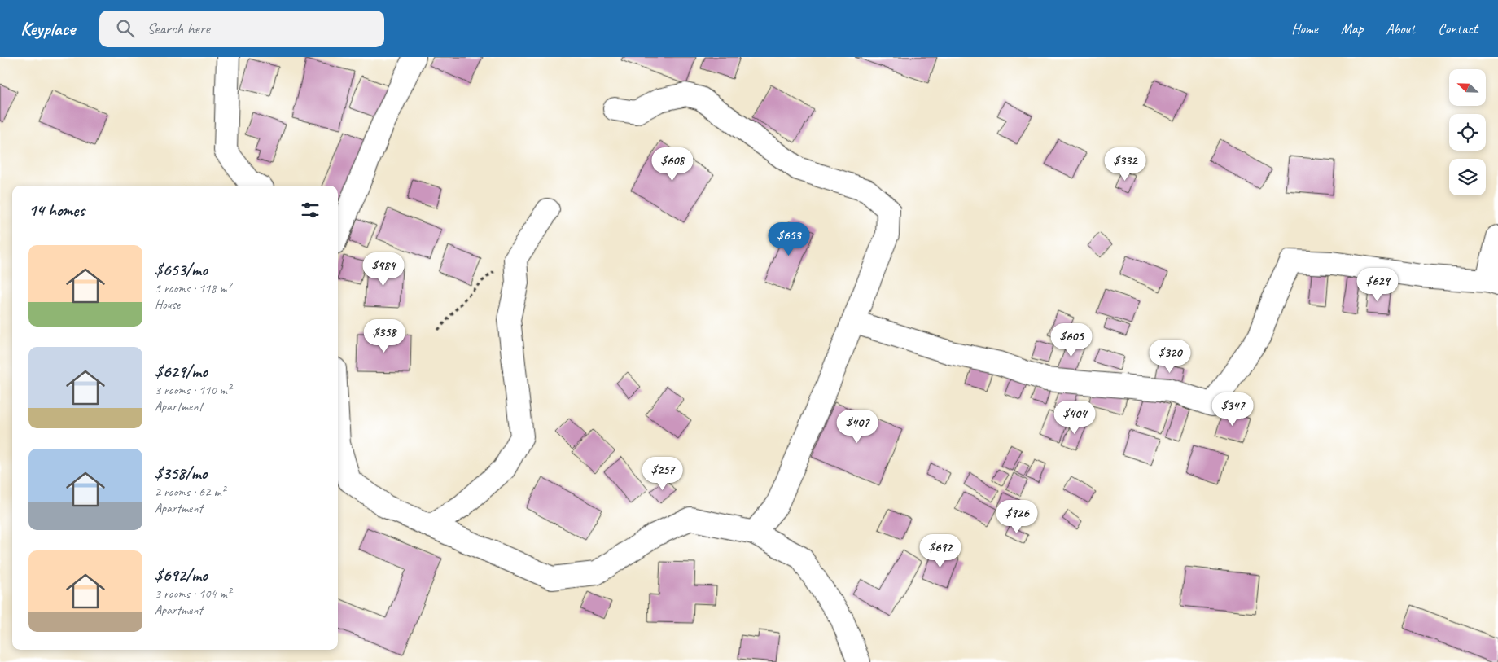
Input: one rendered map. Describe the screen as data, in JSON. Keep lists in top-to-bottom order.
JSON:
{
  "north": "top left",
  "page": {
    "header": "Keyplace",
    "search": "Search here",
    "nav": [
      "Home",
      "Map",
      "About",
      "Contact"
    ],
    "price": [
      "$608",
      "$332",
      "$653",
      "$484",
      "$629",
      "$358",
      "$605",
      "$320",
      "$347",
      "$404",
      "$407",
      "$257",
      "$926",
      "$692"
    ],
    "heading": "14 homes",
    "list": [
      {
        "name": "$653/mo",
        "note": "5 rooms · 118 m² · House"
      },
      {
        "name": "$629/mo",
        "note": "3 rooms · 110 m² · Apartment"
      },
      {
        "name": "$358/mo",
        "note": "2 rooms · 62 m² · Apartment"
      },
      {
        "name": "$692/mo",
        "note": "3 rooms · 104 m² · Apartment"
      }
    ]
  }
}
